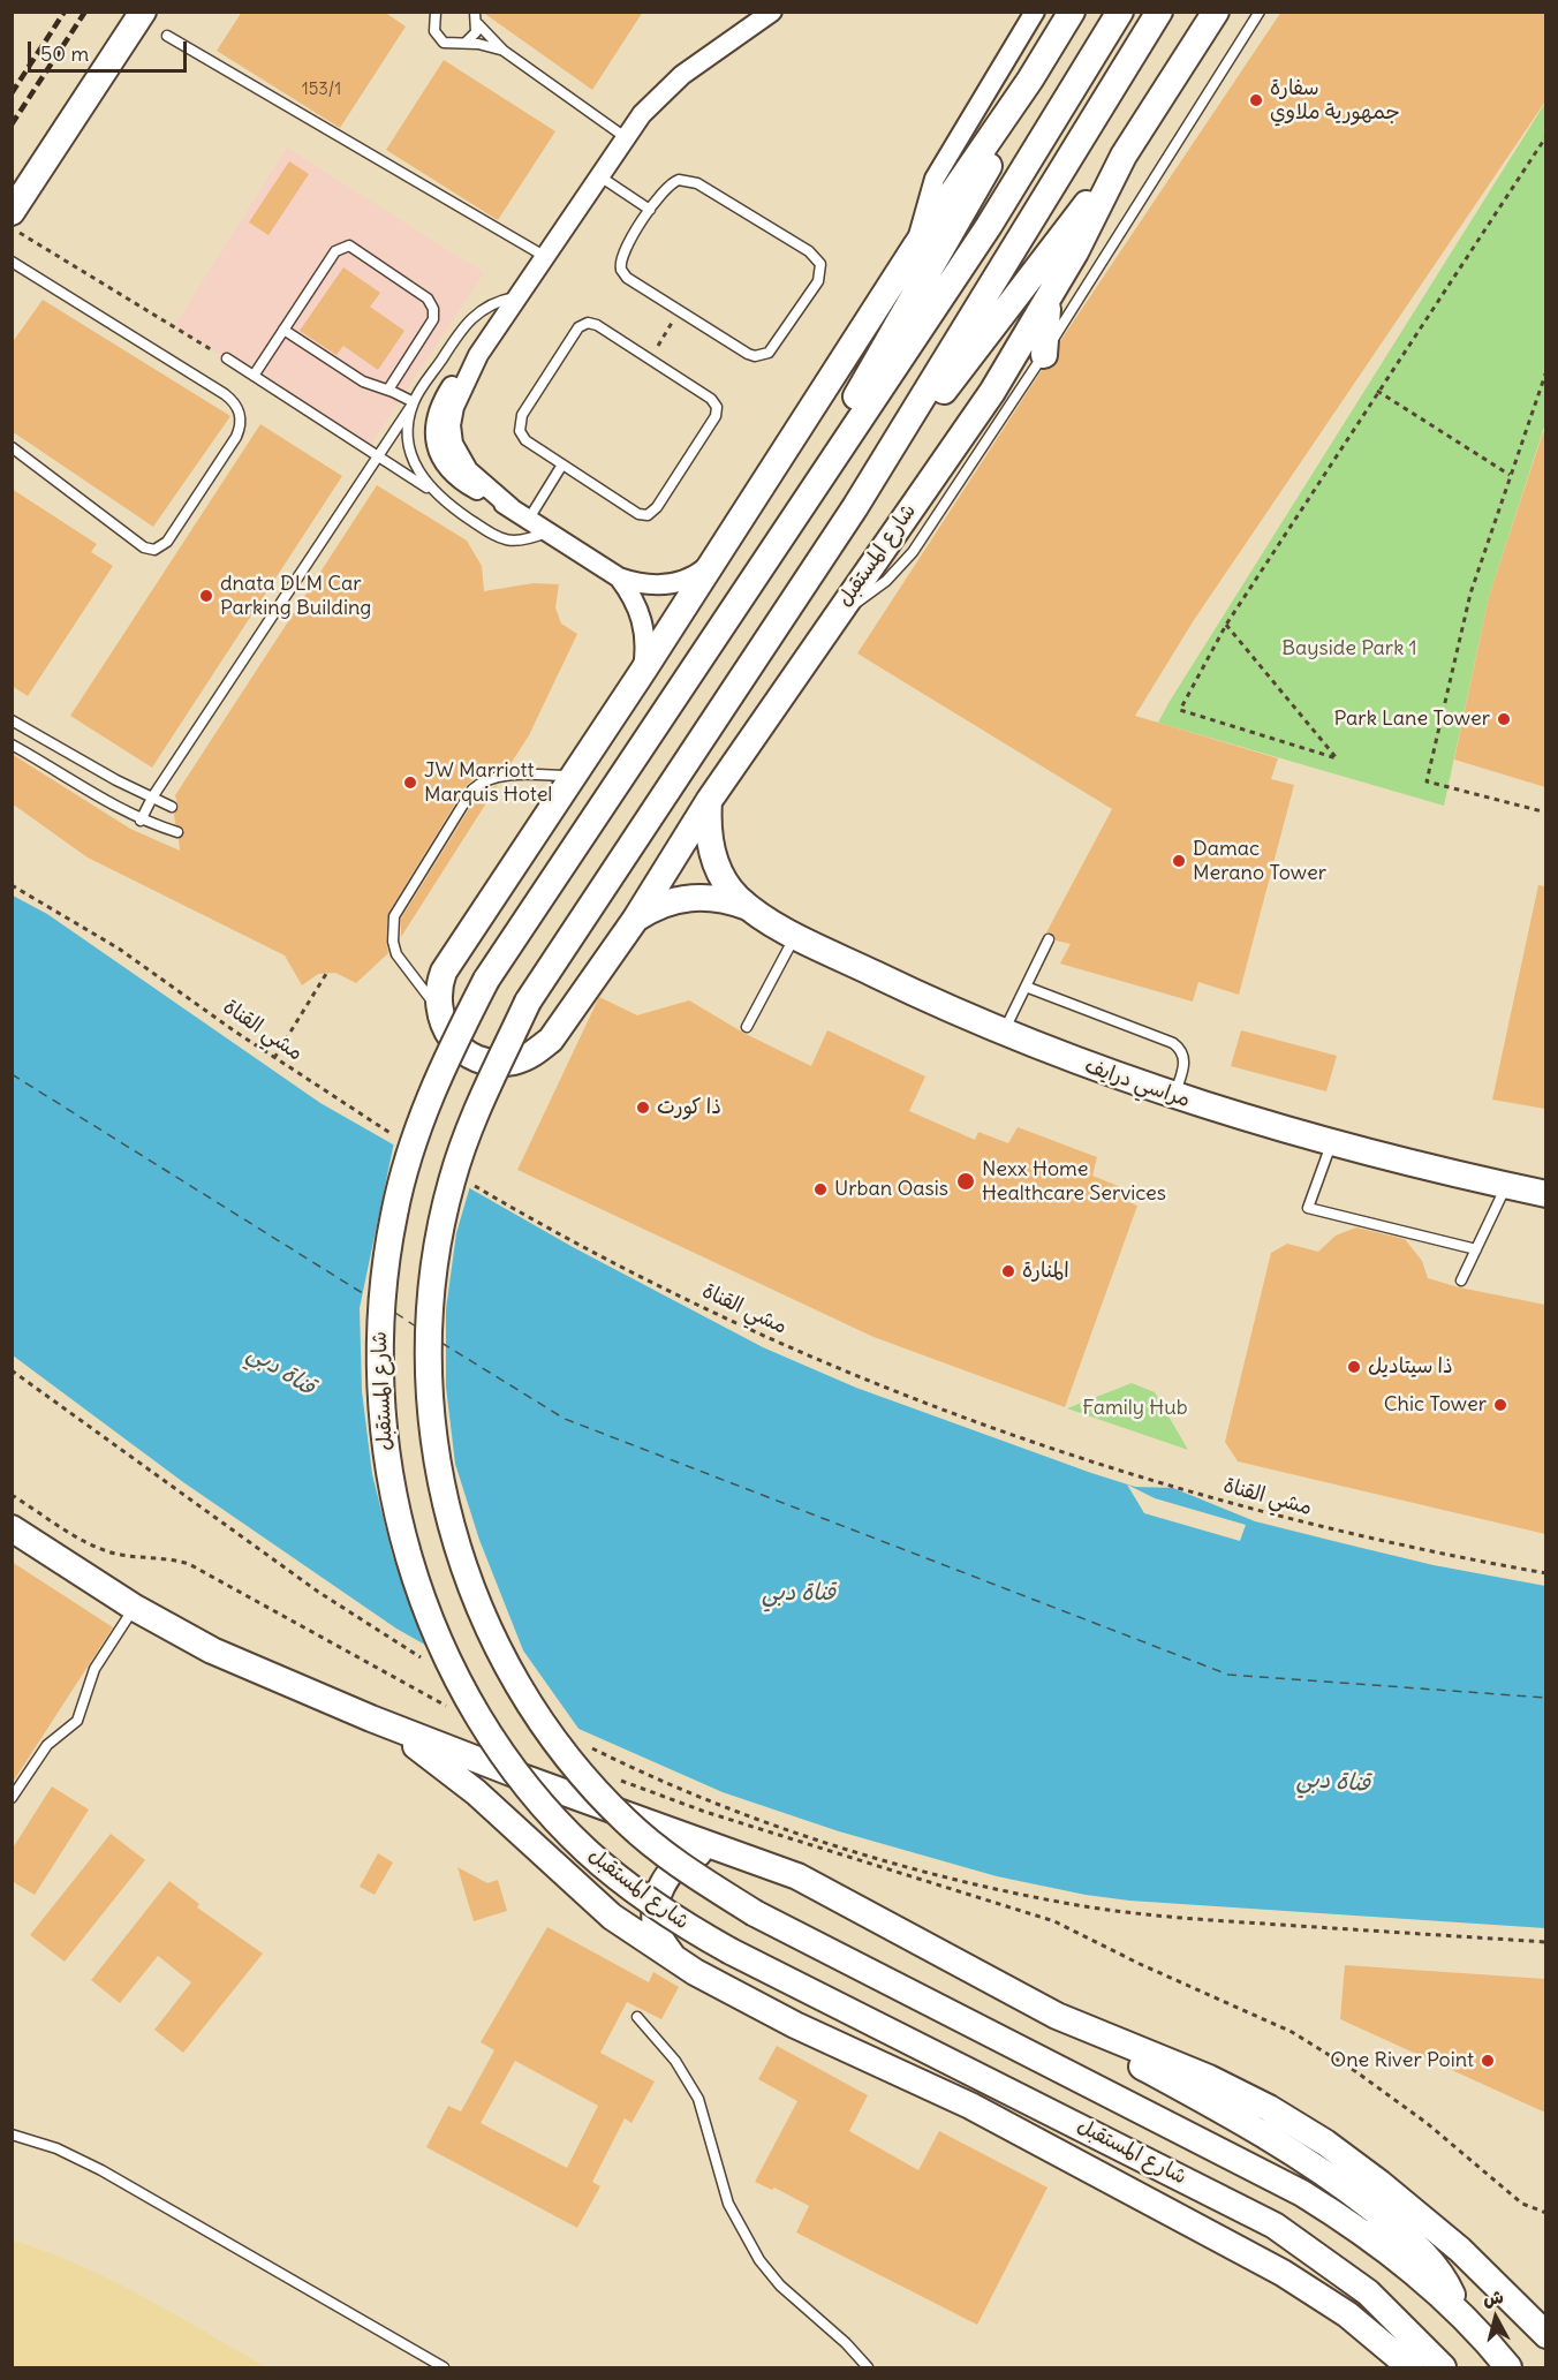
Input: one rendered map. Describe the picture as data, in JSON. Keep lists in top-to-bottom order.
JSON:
{
  "streets": {
    "main road": ["شارع المستقبل", "مراسي درايف"],
    "path": ["مشي القناة"]
  },
  "crossings": [
    ["شارع المستقبل", "مراسي درايف"]
  ],
  "water": ["قناة دبي"],
  "parks": ["Bayside Park 1", "Family Hub"],
  "places": [
    "سفارة جمهورية ملاوي",
    "dnata DLM Car Parking Building",
    "Park Lane Tower",
    "JW Marriott Marquis Hotel",
    "Damac Merano Tower",
    "ذا كورت",
    "Nexx Home Healthcare Services",
    "Urban Oasis",
    "المنارة",
    "ذا سيتاديل",
    "Chic Tower",
    "One River Point"
  ],
  "house_numbers": ["153/1"],
  "scale_bar": "50 m",
  "north": "top"
}
